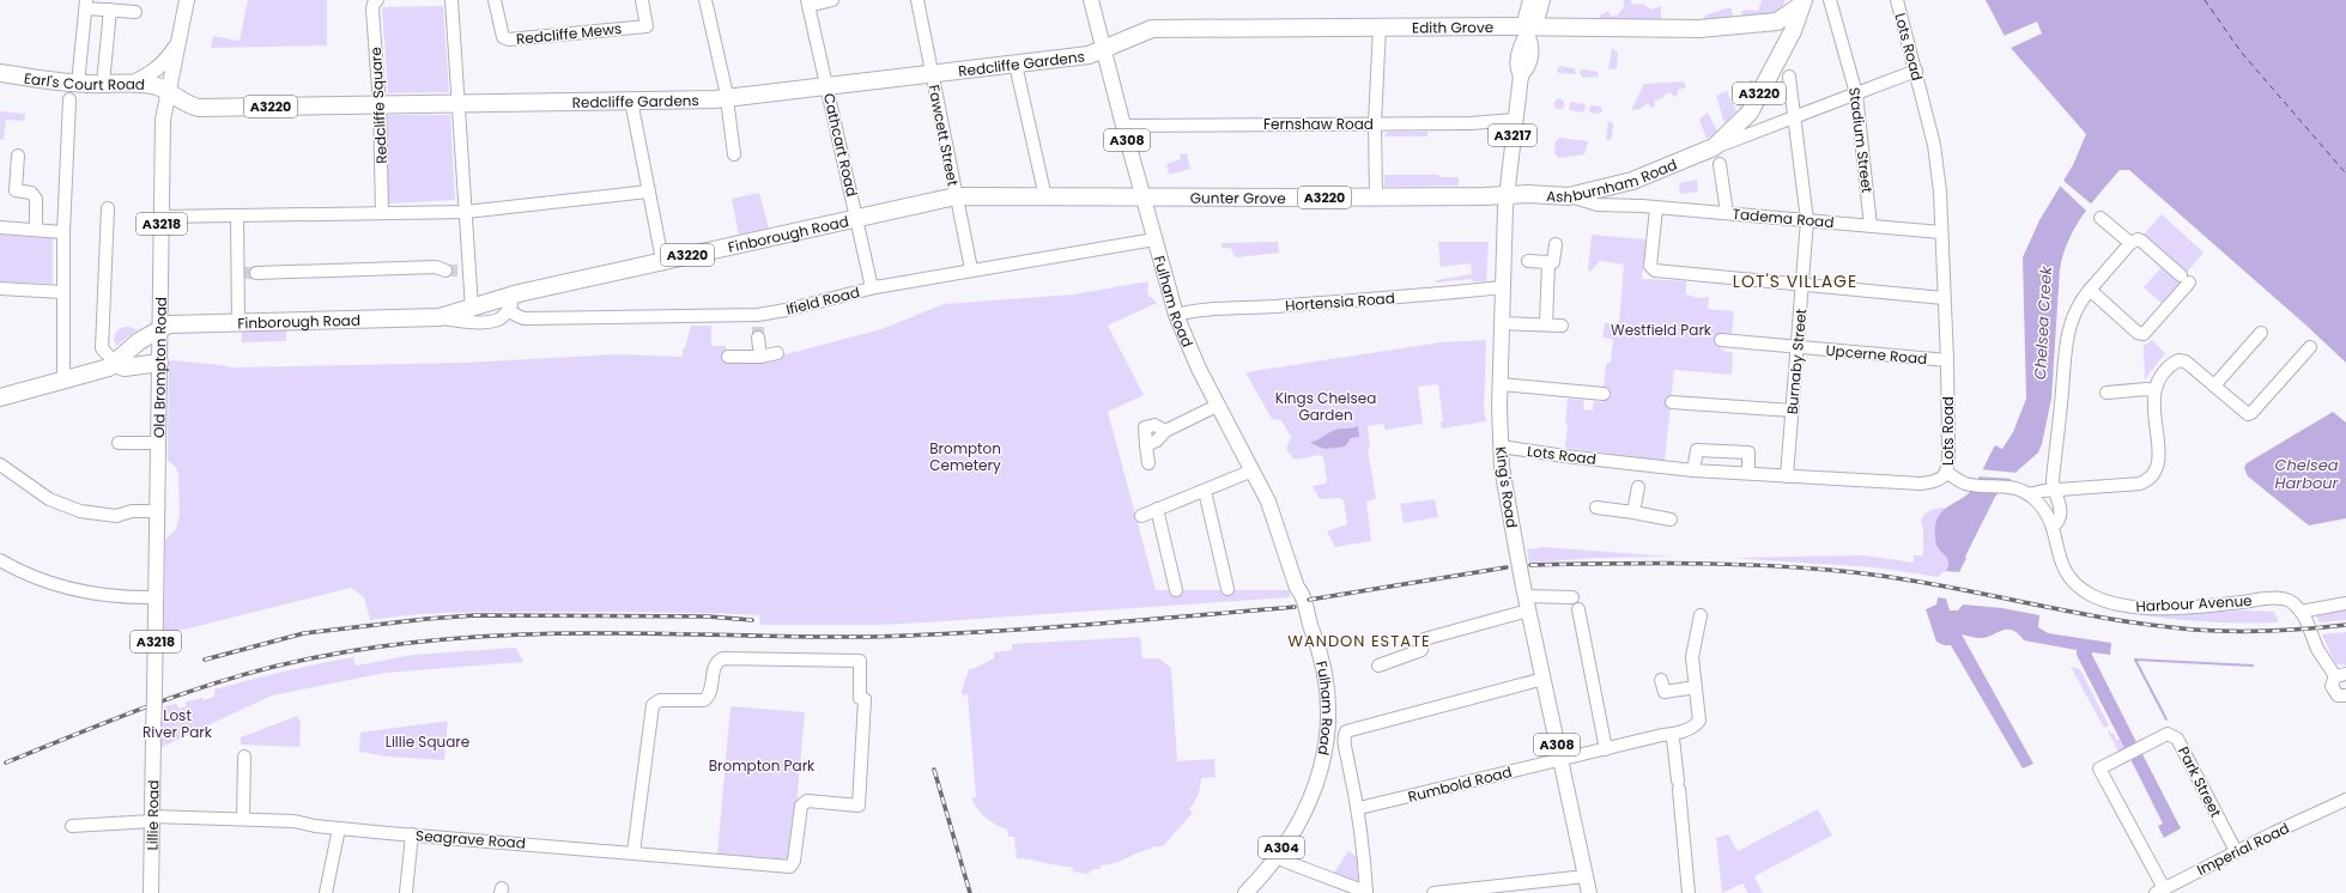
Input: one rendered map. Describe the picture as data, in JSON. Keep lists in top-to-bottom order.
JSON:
{
  "streets": {
    "highway": [
      "Edith Grove",
      "Redcliffe Gardens",
      "Earl's Court Road",
      "A3220",
      "Ashburnham Road",
      "Gunter Grove",
      "Finborough Road"
    ],
    "main road": [
      "A3217",
      "A308",
      "A3218",
      "Fulham Road",
      "Old Brompton Road",
      "King's Road",
      "Lillie Road",
      "A304"
    ],
    "street": [
      "Redcliffe Mews",
      "Lots Road",
      "Redcliffe Square",
      "Fernshaw Road",
      "Fawcett Street",
      "Stadium Street",
      "Cathcart Road",
      "Tadema Road",
      "Ifield Road",
      "Hortensia Road",
      "Upcerne Road",
      "Burnaby Street",
      "Harbour Avenue",
      "Park Street",
      "Rumbold Road",
      "Seagrave Road",
      "Imperial Road"
    ]
  },
  "crossings": [
    ["Edith Grove", "Redcliffe Gardens"],
    ["Edith Grove", "A3220"],
    ["Edith Grove", "Fulham Road"],
    ["Edith Grove", "King's Road"],
    ["Lots Road", "Ashburnham Road"],
    ["Lots Road", "Tadema Road"],
    ["Lots Road", "Upcerne Road"],
    ["Lots Road", "Burnaby Street"],
    ["Lots Road", "King's Road"],
    ["Redcliffe Gardens", "Earl's Court Road"],
    ["Redcliffe Gardens", "Redcliffe Square"],
    ["Redcliffe Gardens", "Fawcett Street"],
    ["Redcliffe Gardens", "Cathcart Road"],
    ["Redcliffe Gardens", "Fulham Road"],
    ["Redcliffe Gardens", "Old Brompton Road"],
    ["Earl's Court Road", "A3218"],
    ["Earl's Court Road", "Old Brompton Road"],
    ["A3220", "Ashburnham Road"],
    ["A3220", "Finborough Road"],
    ["A3220", "Old Brompton Road"],
    ["Fernshaw Road", "Fulham Road"],
    ["Fernshaw Road", "King's Road"],
    ["Fawcett Street", "Finborough Road"],
    ["Fawcett Street", "Ifield Road"],
    ["Stadium Street", "Ashburnham Road"],
    ["Stadium Street", "Tadema Road"],
    ["Cathcart Road", "Finborough Road"],
    ["Cathcart Road", "Ifield Road"],
    ["Ashburnham Road", "Gunter Grove"],
    ["Ashburnham Road", "Tadema Road"],
    ["Ashburnham Road", "Burnaby Street"],
    ["Ashburnham Road", "King's Road"],
    ["Gunter Grove", "Finborough Road"],
    ["Gunter Grove", "Fulham Road"],
    ["Gunter Grove", "King's Road"],
    ["Tadema Road", "Burnaby Street"],
    ["A3218", "Old Brompton Road"],
    ["Finborough Road", "Ifield Road"],
    ["Finborough Road", "Fulham Road"],
    ["Finborough Road", "Old Brompton Road"],
    ["Ifield Road", "Fulham Road"],
    ["Fulham Road", "Hortensia Road"],
    ["Hortensia Road", "King's Road"],
    ["Upcerne Road", "Burnaby Street"],
    ["Old Brompton Road", "Lillie Road"],
    ["King's Road", "Rumbold Road"],
    ["Park Street", "Imperial Road"],
    ["Lillie Road", "Seagrave Road"]
  ],
  "districts": ["LOT'S VILLAGE", "WANDON ESTATE"],
  "water": ["Chelsea Creek", "Chelsea Harbour"],
  "parks": [
    "Westfield Park",
    "Kings Chelsea Garden",
    "Brompton Cemetery",
    "Lost River Park",
    "Lillie Square",
    "Brompton Park"
  ]
}
